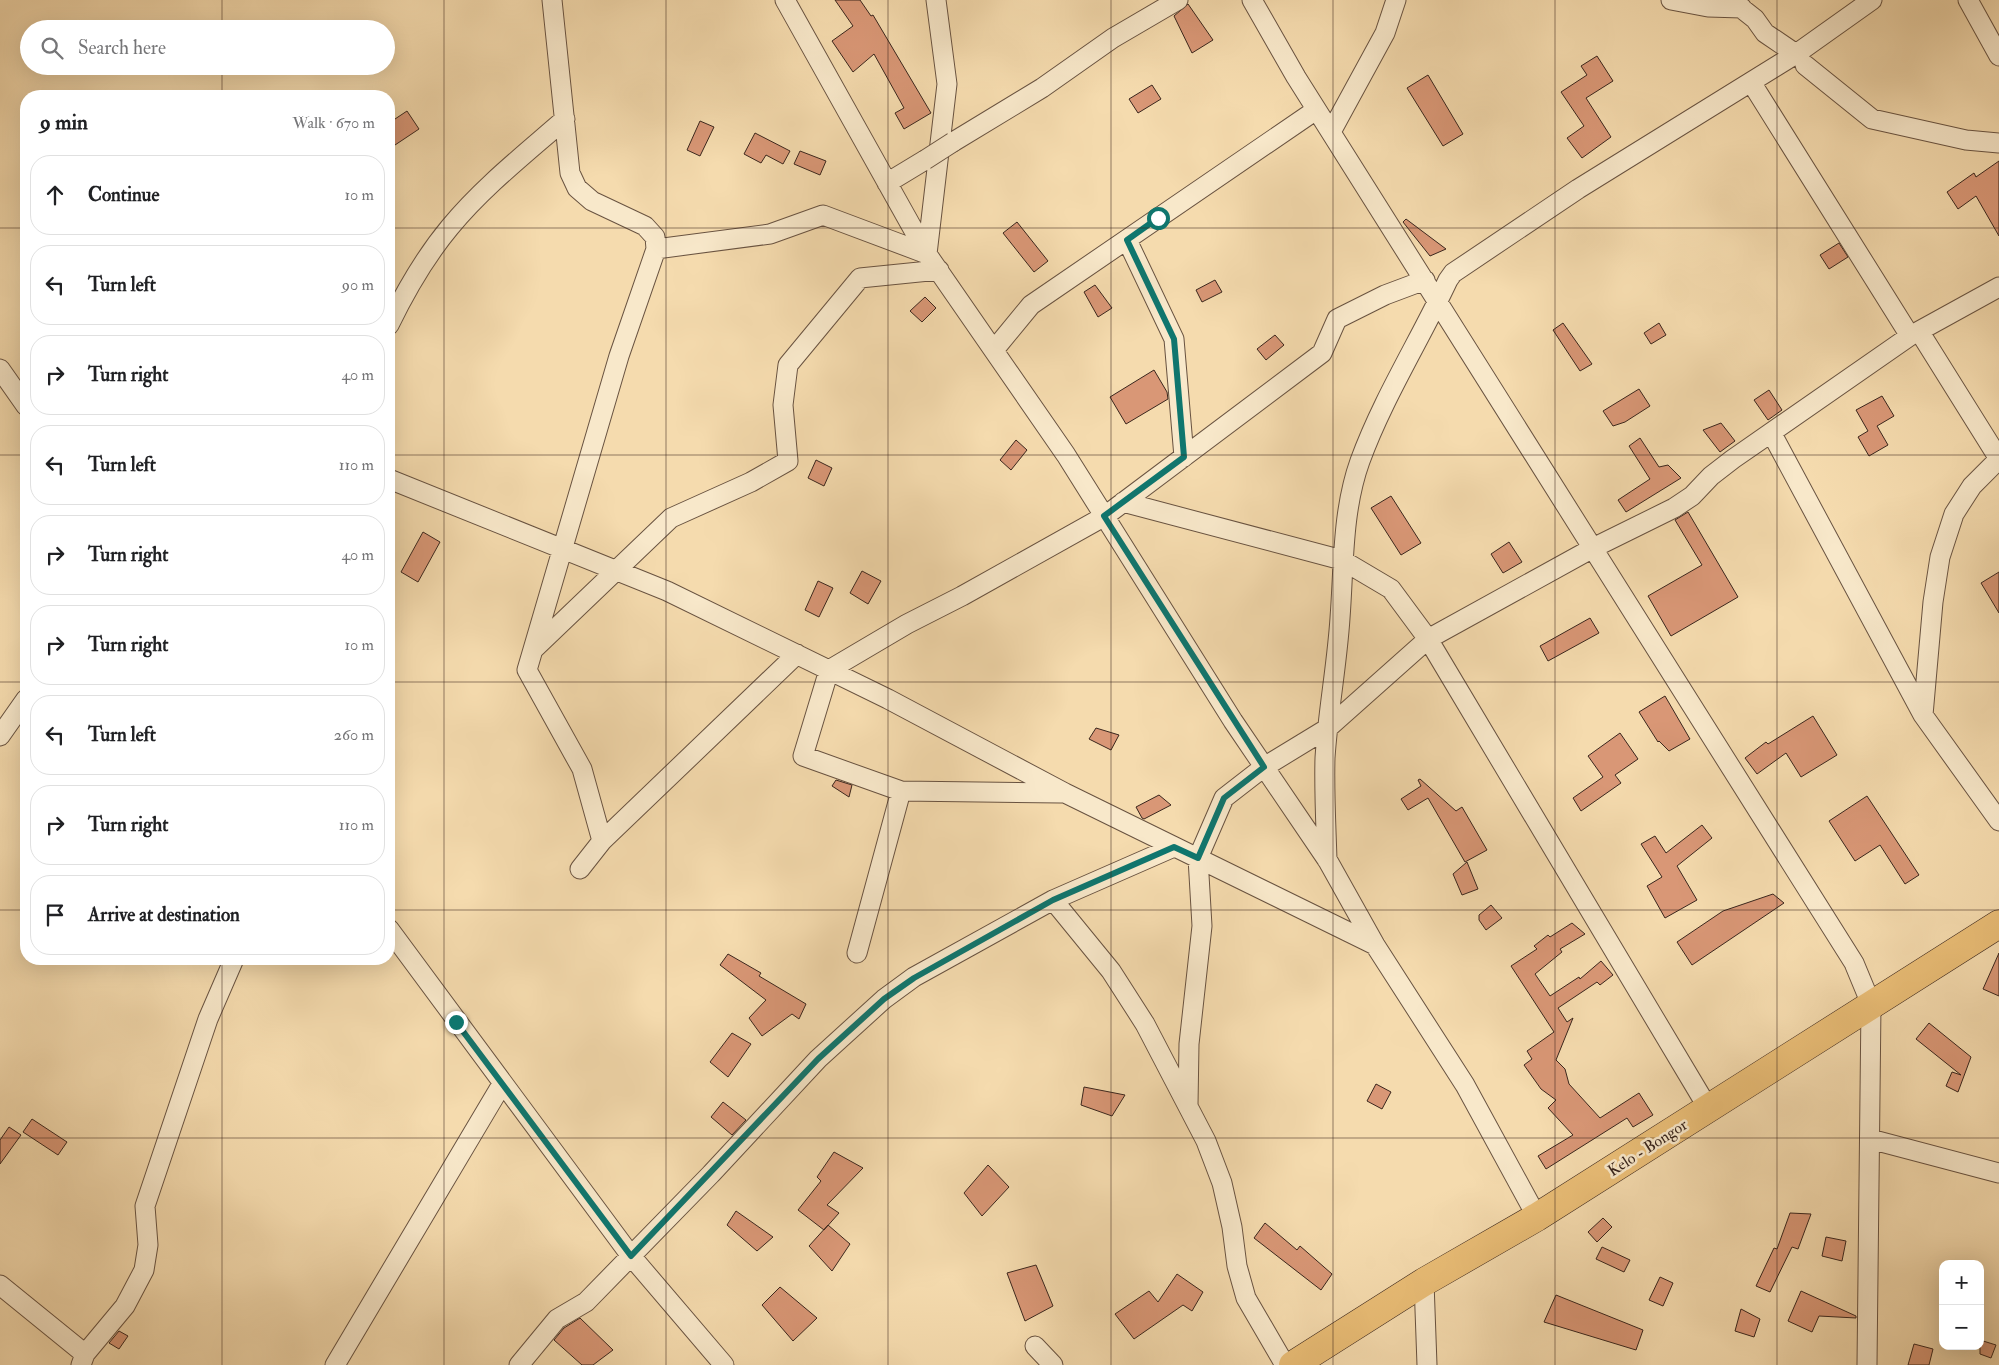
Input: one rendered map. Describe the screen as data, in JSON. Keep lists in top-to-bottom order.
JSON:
{
  "streets": {
    "highway": ["Kelo - Bongor"]
  },
  "page": {
    "search": "Search here",
    "heading": ["9 min", "Walk · 670 m"],
    "list": [
      ["Continue", "10 m"],
      ["Turn left", "90 m"],
      ["Turn right", "40 m"],
      ["Turn left", "110 m"],
      ["Turn right", "40 m"],
      ["Turn right", "10 m"],
      ["Turn left", "260 m"],
      ["Turn right", "110 m"],
      "Arrive at destination"
    ],
    "map_buttons": ["+", "−"]
  }
}
